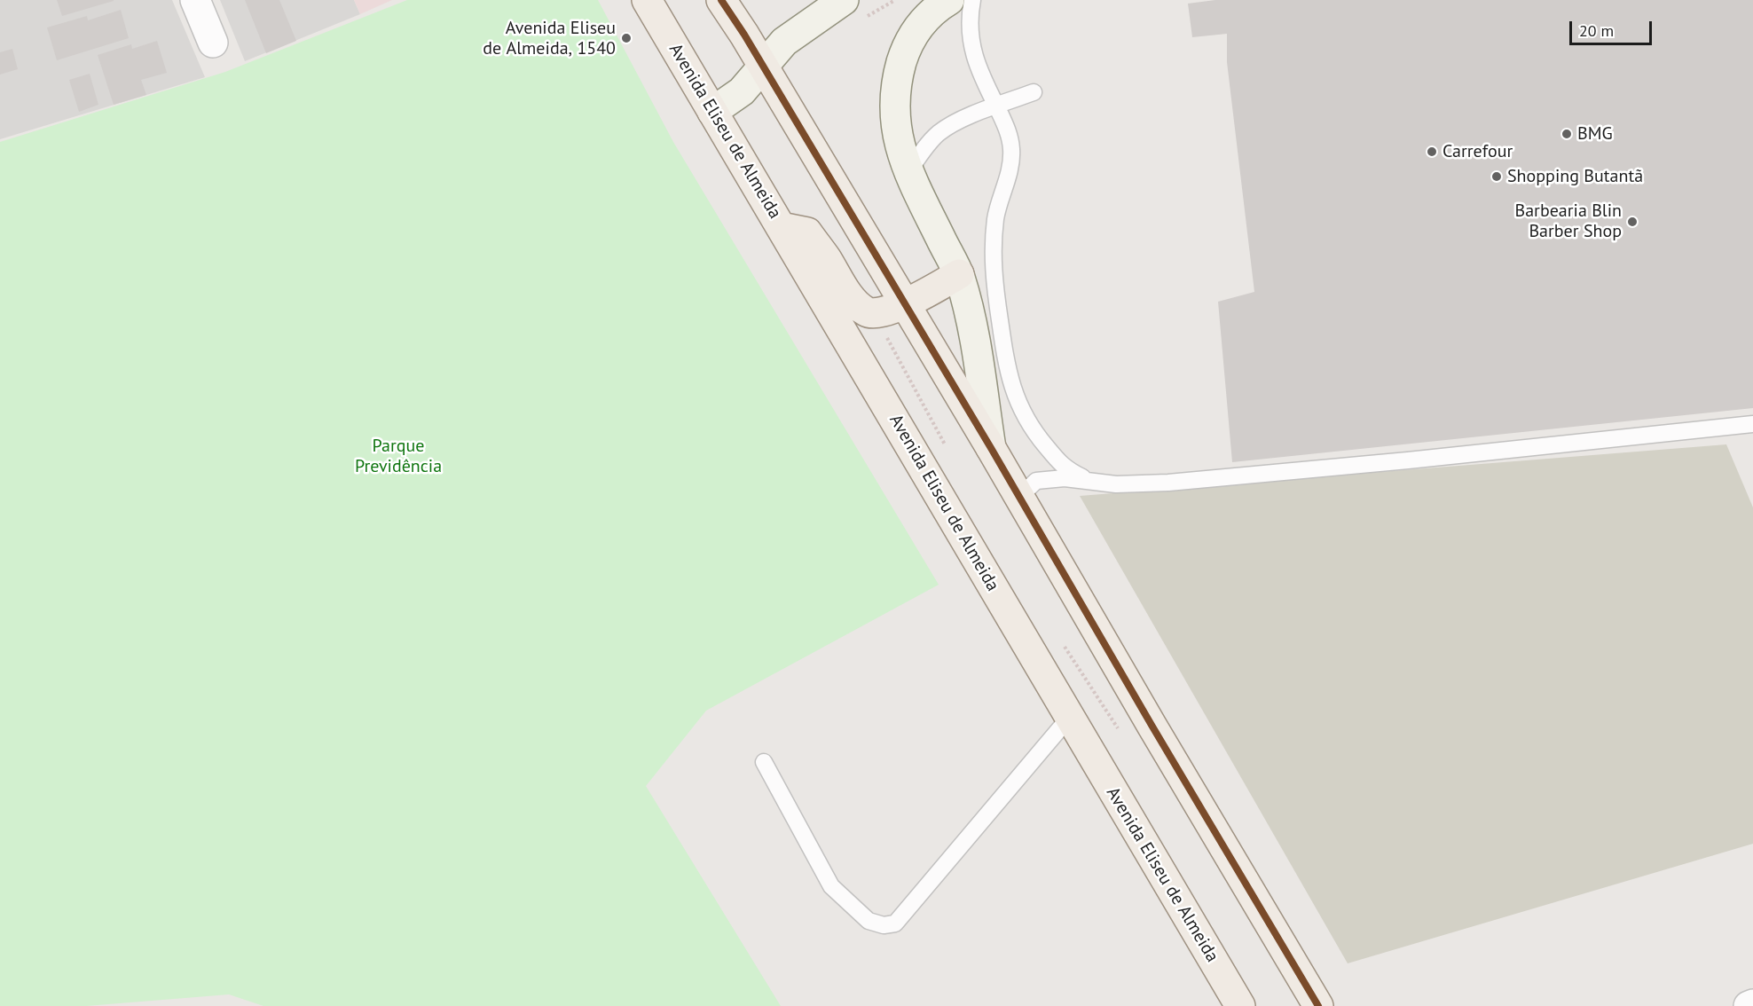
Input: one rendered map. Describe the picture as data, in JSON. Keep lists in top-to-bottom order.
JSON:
{
  "streets": {
    "main road": ["Avenida Eliseu de Almeida"]
  },
  "parks": ["Parque Previdência"],
  "places": [
    "Avenida Eliseu de Almeida, 1540",
    "BMG",
    "Carrefour",
    "Shopping Butantã",
    "Barbearia Blin Barber Shop"
  ],
  "scale_bar": "20 m"
}
